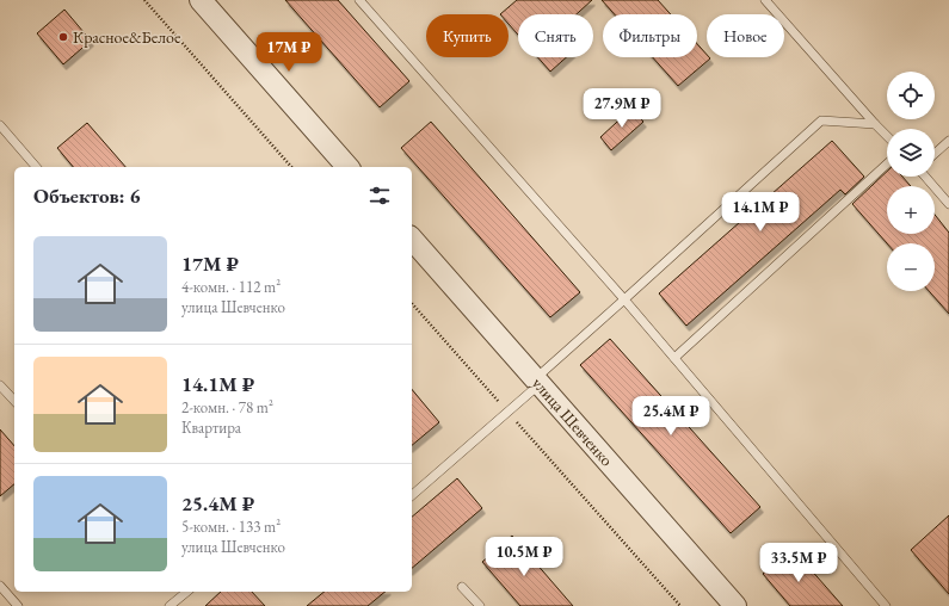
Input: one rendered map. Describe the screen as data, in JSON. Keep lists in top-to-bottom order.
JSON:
{
  "streets": {
    "street": ["улица Шевченко"]
  },
  "places": ["Красное&Белое"],
  "page": {
    "chip": [
      "Купить",
      "Снять",
      "Фильтры",
      "Новое"
    ],
    "price": [
      "17M ₽",
      "27.9M ₽",
      "14.1M ₽",
      "25.4M ₽",
      "10.5M ₽",
      "33.5M ₽"
    ],
    "map_buttons": ["+", "−"],
    "heading": "Объектов: 6",
    "list": [
      {
        "name": "17M ₽",
        "note": "4-комн. · 112 m² · улица Шевченко"
      },
      {
        "name": "14.1M ₽",
        "note": "2-комн. · 78 m² · Квартира"
      },
      {
        "name": "25.4M ₽",
        "note": "5-комн. · 133 m² · улица Шевченко"
      }
    ]
  }
}
